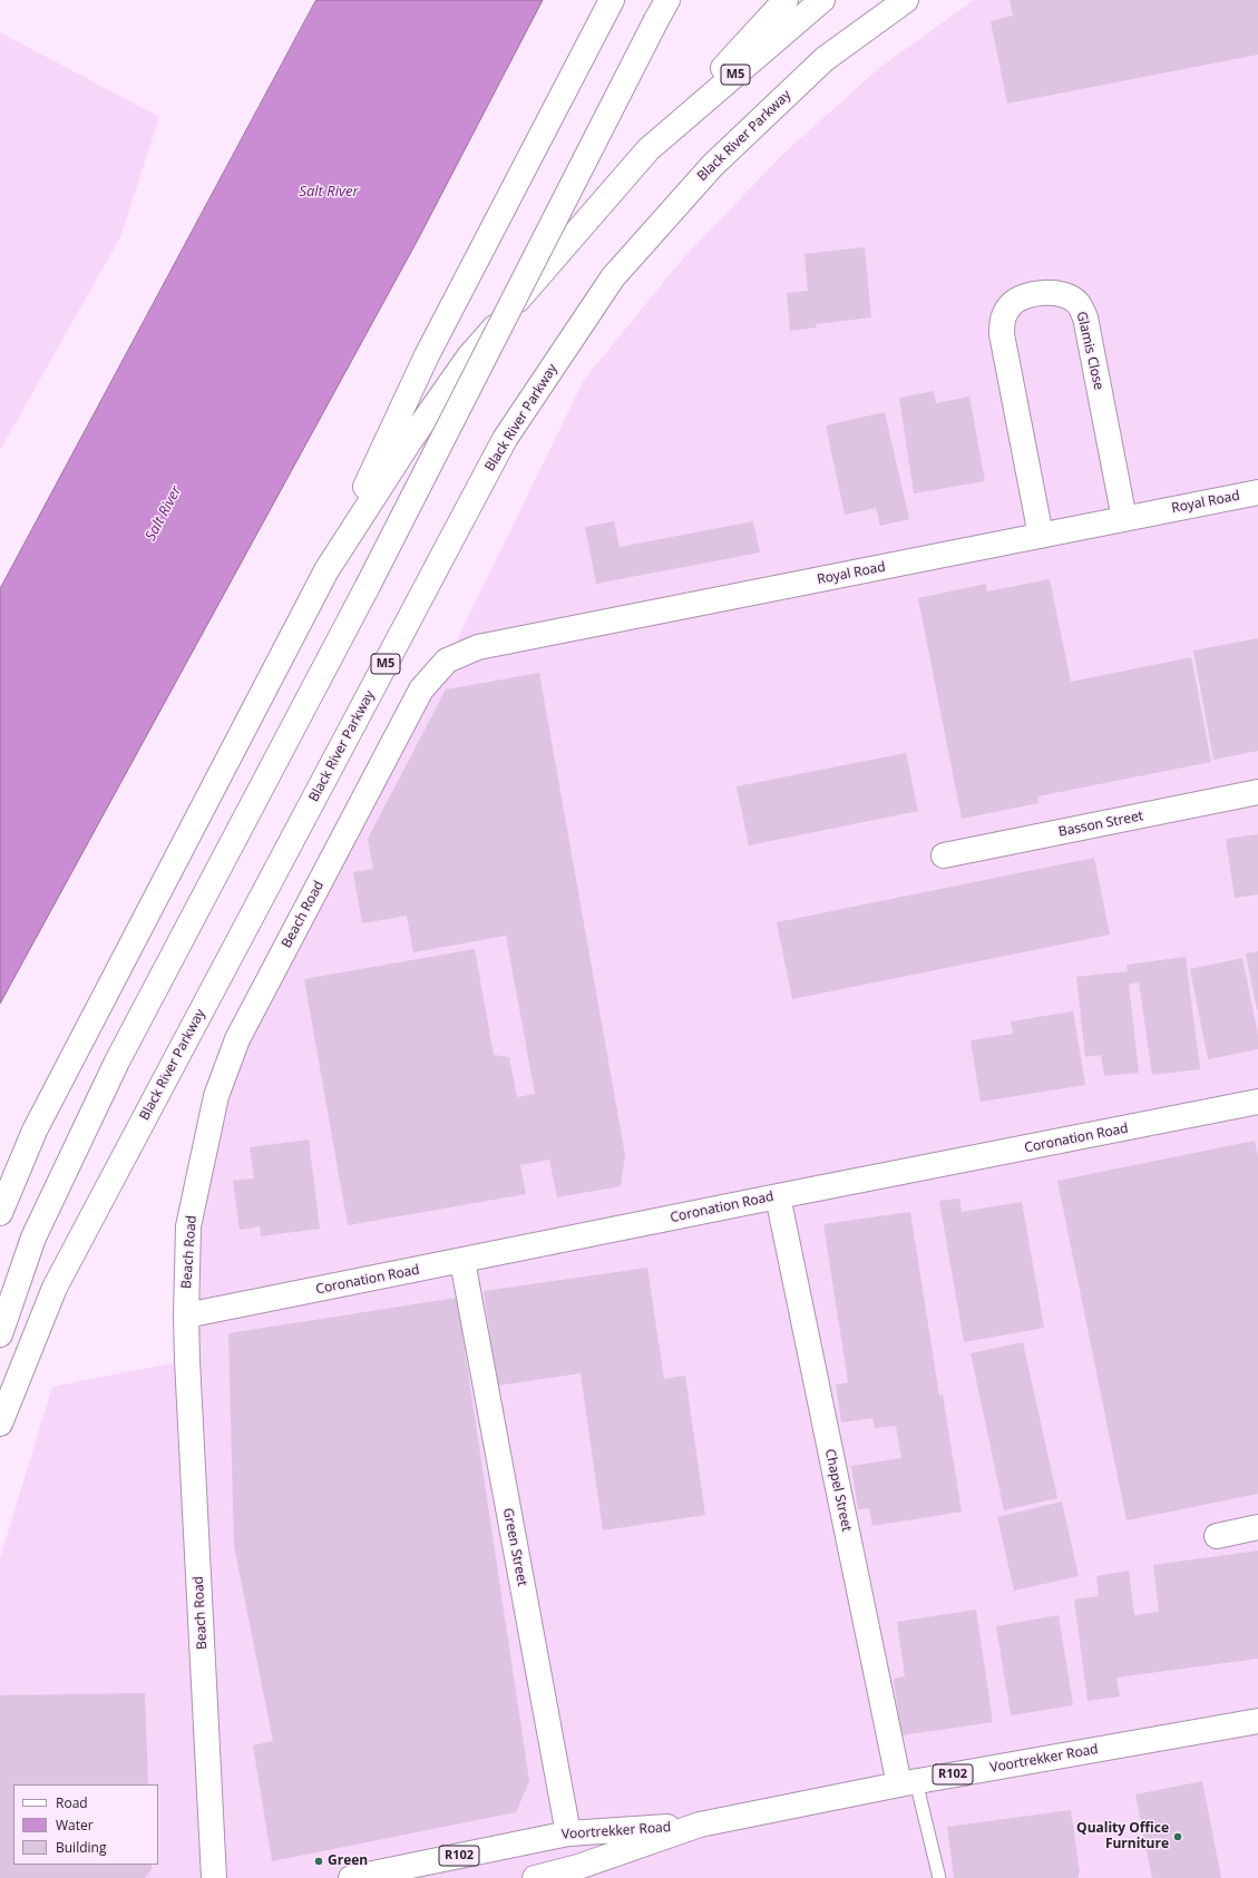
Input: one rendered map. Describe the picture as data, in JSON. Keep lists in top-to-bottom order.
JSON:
{
  "streets": {
    "main road": [
      "M5",
      "Black River Parkway",
      "Glamis Close",
      "Royal Road",
      "Basson Street",
      "Beach Road",
      "Coronation Road",
      "Chapel Street",
      "Green Street",
      "Voortrekker Road",
      "R102"
    ]
  },
  "crossings": [
    ["Glamis Close", "Royal Road"],
    ["Royal Road", "Beach Road"],
    ["Beach Road", "Coronation Road"],
    ["Coronation Road", "Chapel Street"],
    ["Coronation Road", "Green Street"],
    ["Chapel Street", "Voortrekker Road"],
    ["Green Street", "Voortrekker Road"]
  ],
  "water": ["Salt River"],
  "places": ["Quality Office Furniture", "Green"],
  "legend": ["Road", "Water", "Building"]
}
